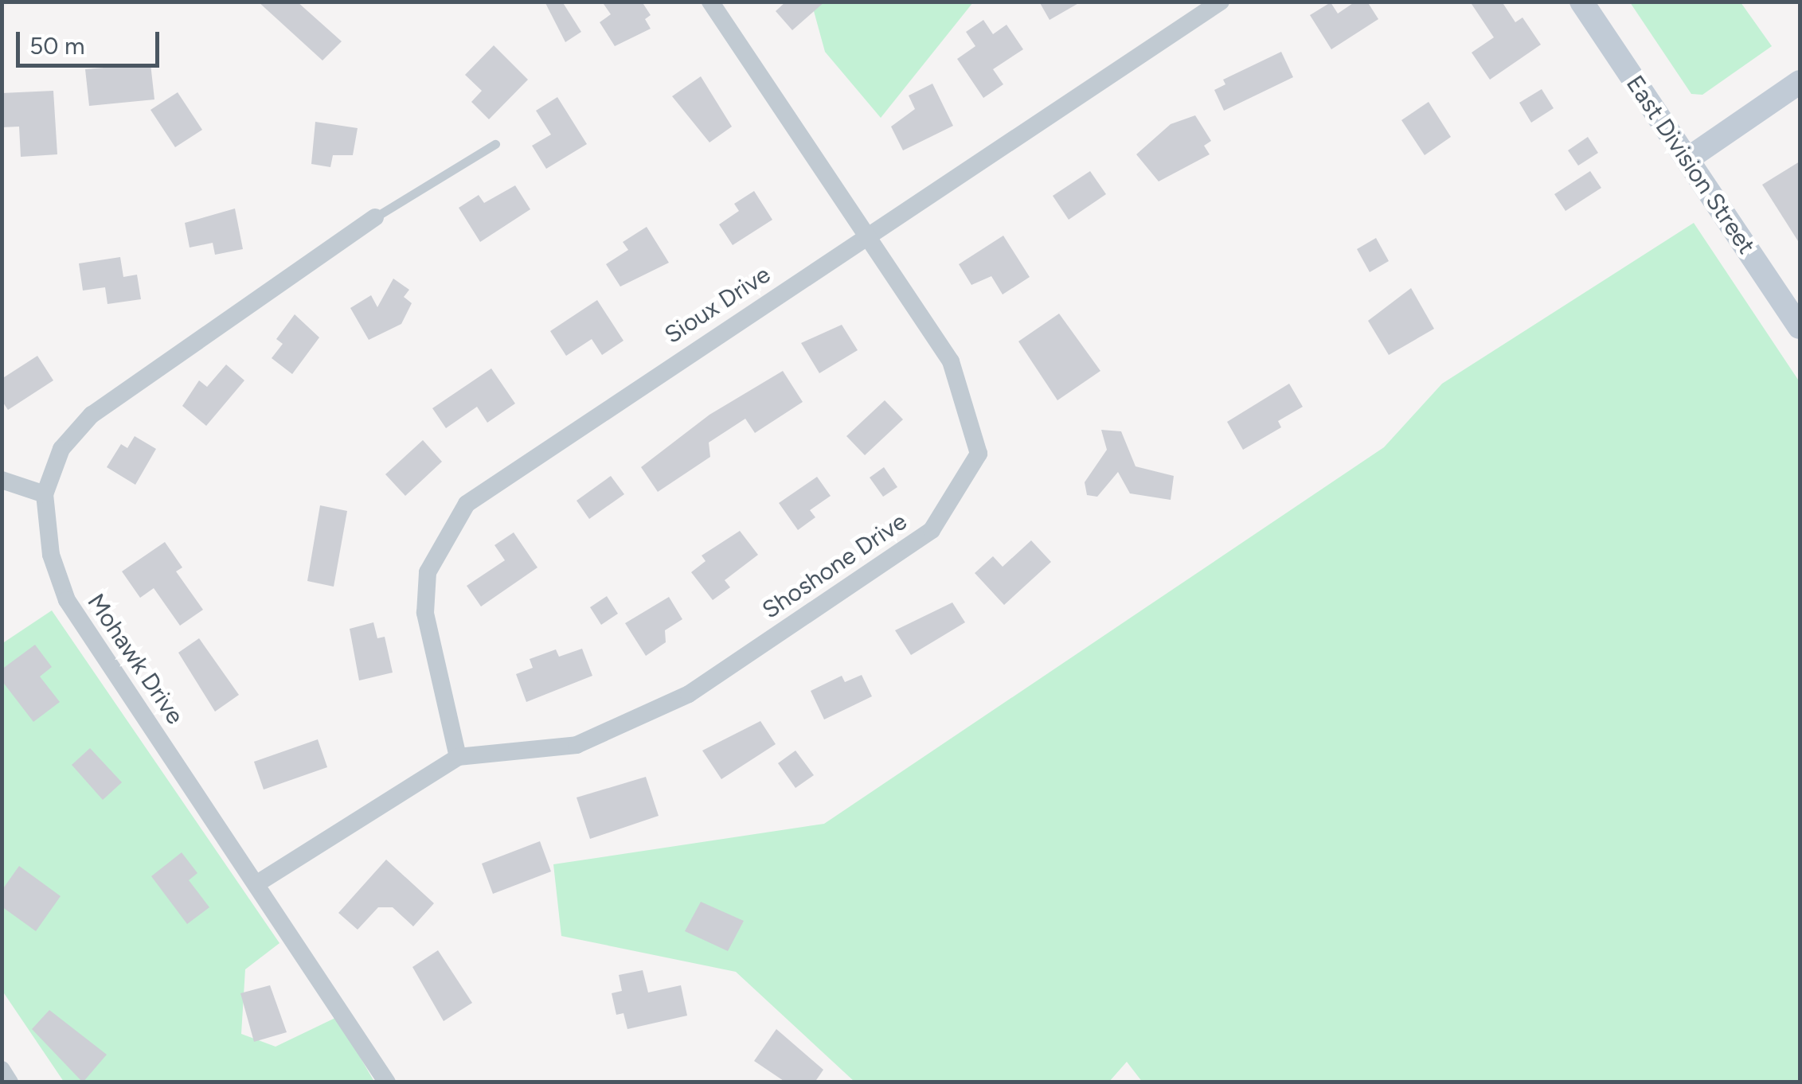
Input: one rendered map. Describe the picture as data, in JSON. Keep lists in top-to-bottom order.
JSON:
{
  "streets": {
    "street": [
      "East Division Street",
      "Sioux Drive",
      "Shoshone Drive",
      "Mohawk Drive"
    ]
  },
  "crossings": [
    ["Sioux Drive", "Shoshone Drive"],
    ["Shoshone Drive", "Mohawk Drive"]
  ],
  "scale_bar": "50 m"
}
